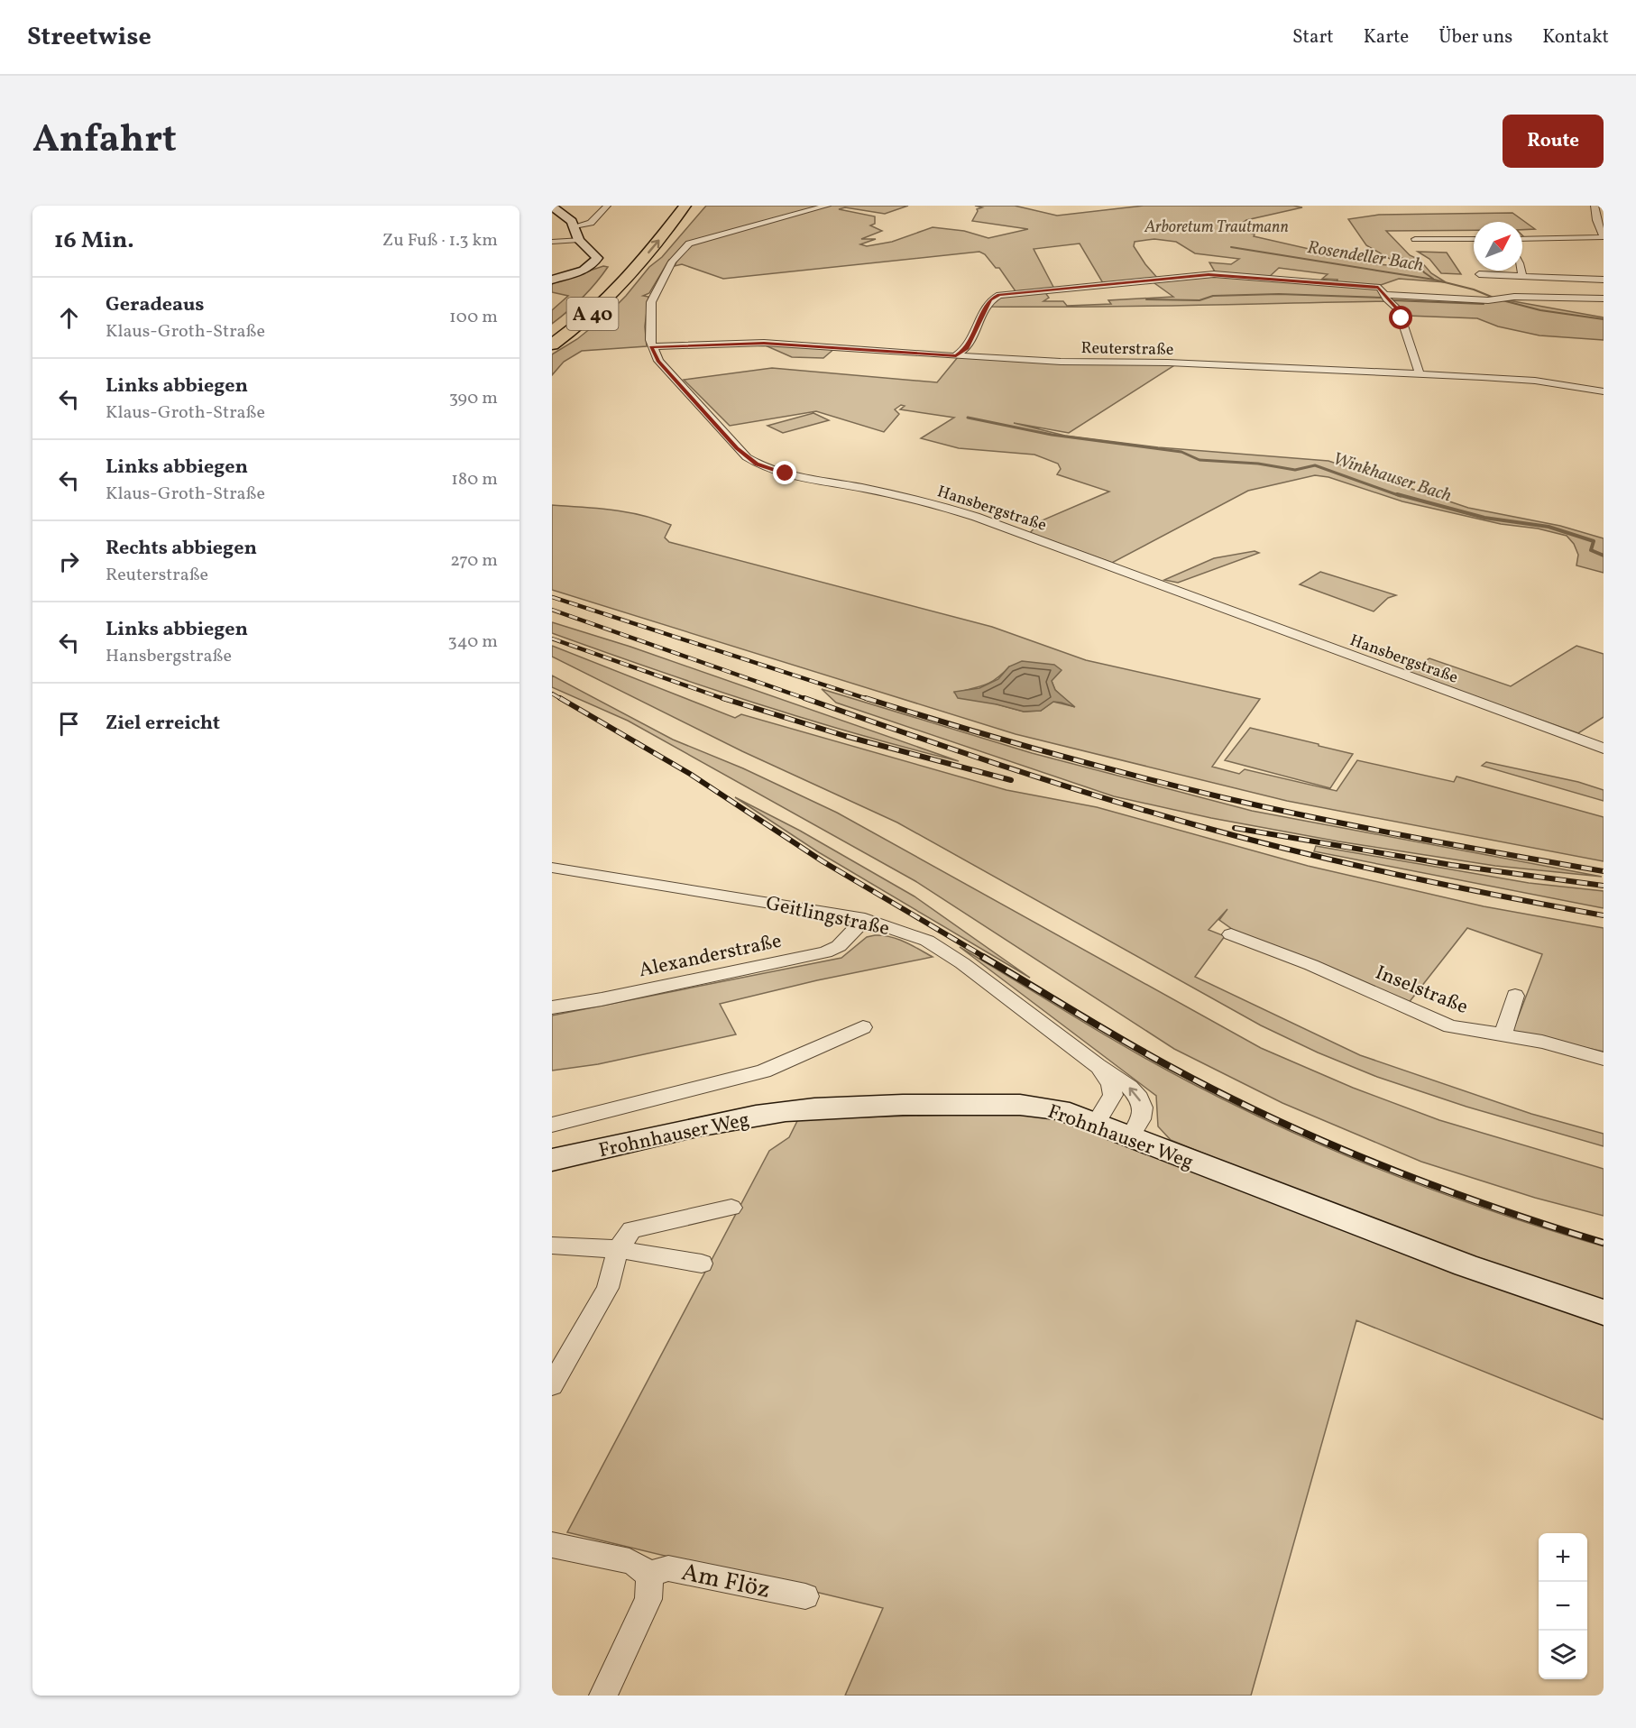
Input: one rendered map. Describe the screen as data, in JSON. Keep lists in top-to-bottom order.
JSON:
{
  "streets": {
    "highway": ["A 40"],
    "main road": ["Frohnhauser Weg"],
    "street": [
      "Reuterstraße",
      "Hansbergstraße",
      "Geitlingstraße",
      "Alexanderstraße",
      "Inselstraße",
      "Am Flöz"
    ]
  },
  "crossings": [
    ["Reuterstraße", "Hansbergstraße"],
    ["Geitlingstraße", "Alexanderstraße"],
    ["Geitlingstraße", "Frohnhauser Weg"]
  ],
  "water": ["Rosendeller Bach", "Winkhauser Bach"],
  "parks": ["Arboretum Trautmann"],
  "north": "top right",
  "page": {
    "header": "Streetwise",
    "nav": [
      "Start",
      "Karte",
      "Über uns",
      "Kontakt"
    ],
    "title": "Anfahrt",
    "buttons": "Route",
    "heading": ["16 Min.", "Zu Fuß · 1.3 km"],
    "list": [
      ["Geradeaus", "Klaus-Groth-Straße", "100 m"],
      ["Links abbiegen", "Klaus-Groth-Straße", "390 m"],
      ["Links abbiegen", "Klaus-Groth-Straße", "180 m"],
      ["Rechts abbiegen", "Reuterstraße", "270 m"],
      ["Links abbiegen", "Hansbergstraße", "340 m"],
      "Ziel erreicht"
    ],
    "map_buttons": ["+", "−"]
  }
}
